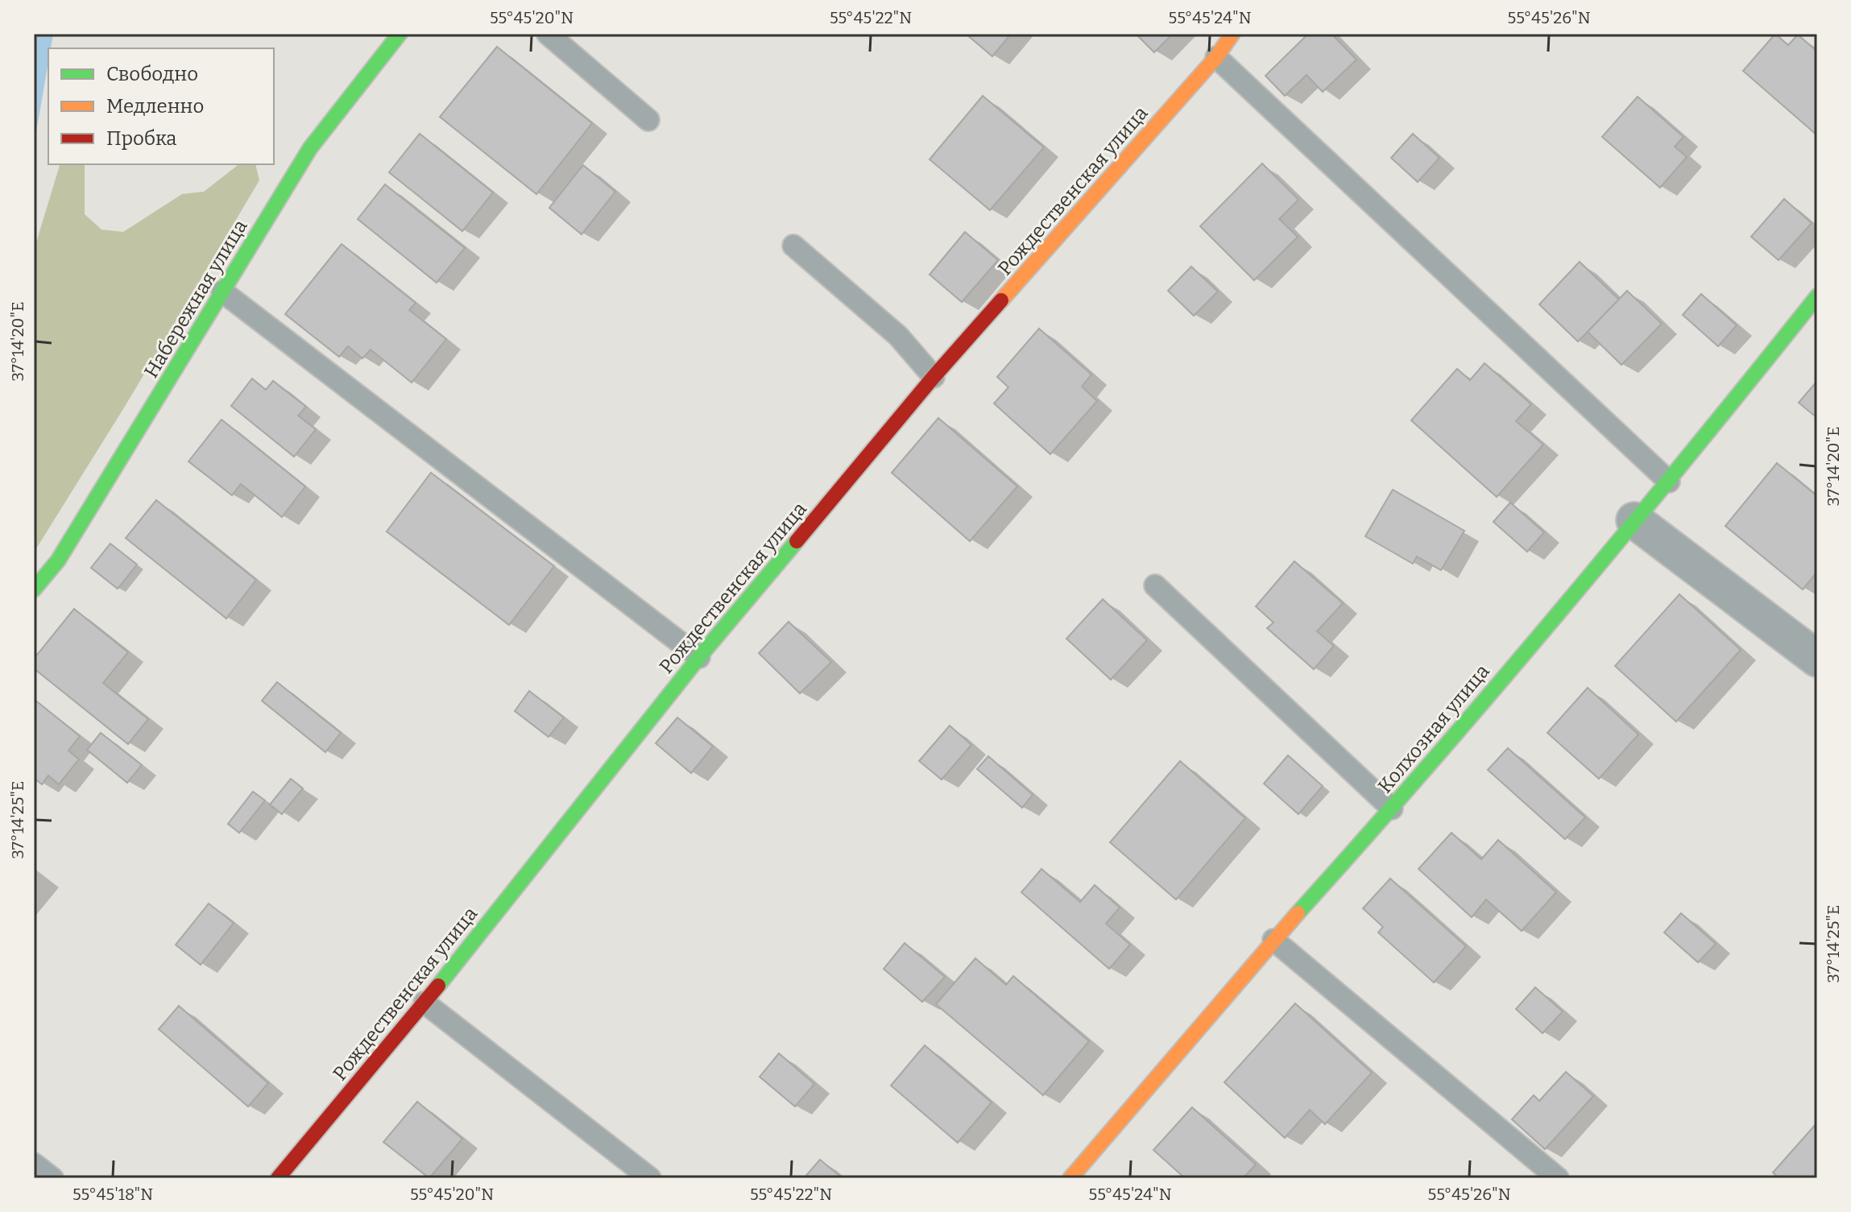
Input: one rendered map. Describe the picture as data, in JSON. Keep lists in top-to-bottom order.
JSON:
{
  "streets": {
    "street": ["Рождественская улица", "Набережная улица", "Колхозная улица"]
  },
  "legend": ["Свободно", "Медленно", "Пробка"],
  "coordinates": [
    "55°45'20\"N",
    "55°45'22\"N",
    "55°45'24\"N",
    "55°45'26\"N",
    "37°14'20\"E",
    "37°14'25\"E",
    "55°45'18\"N"
  ]
}
